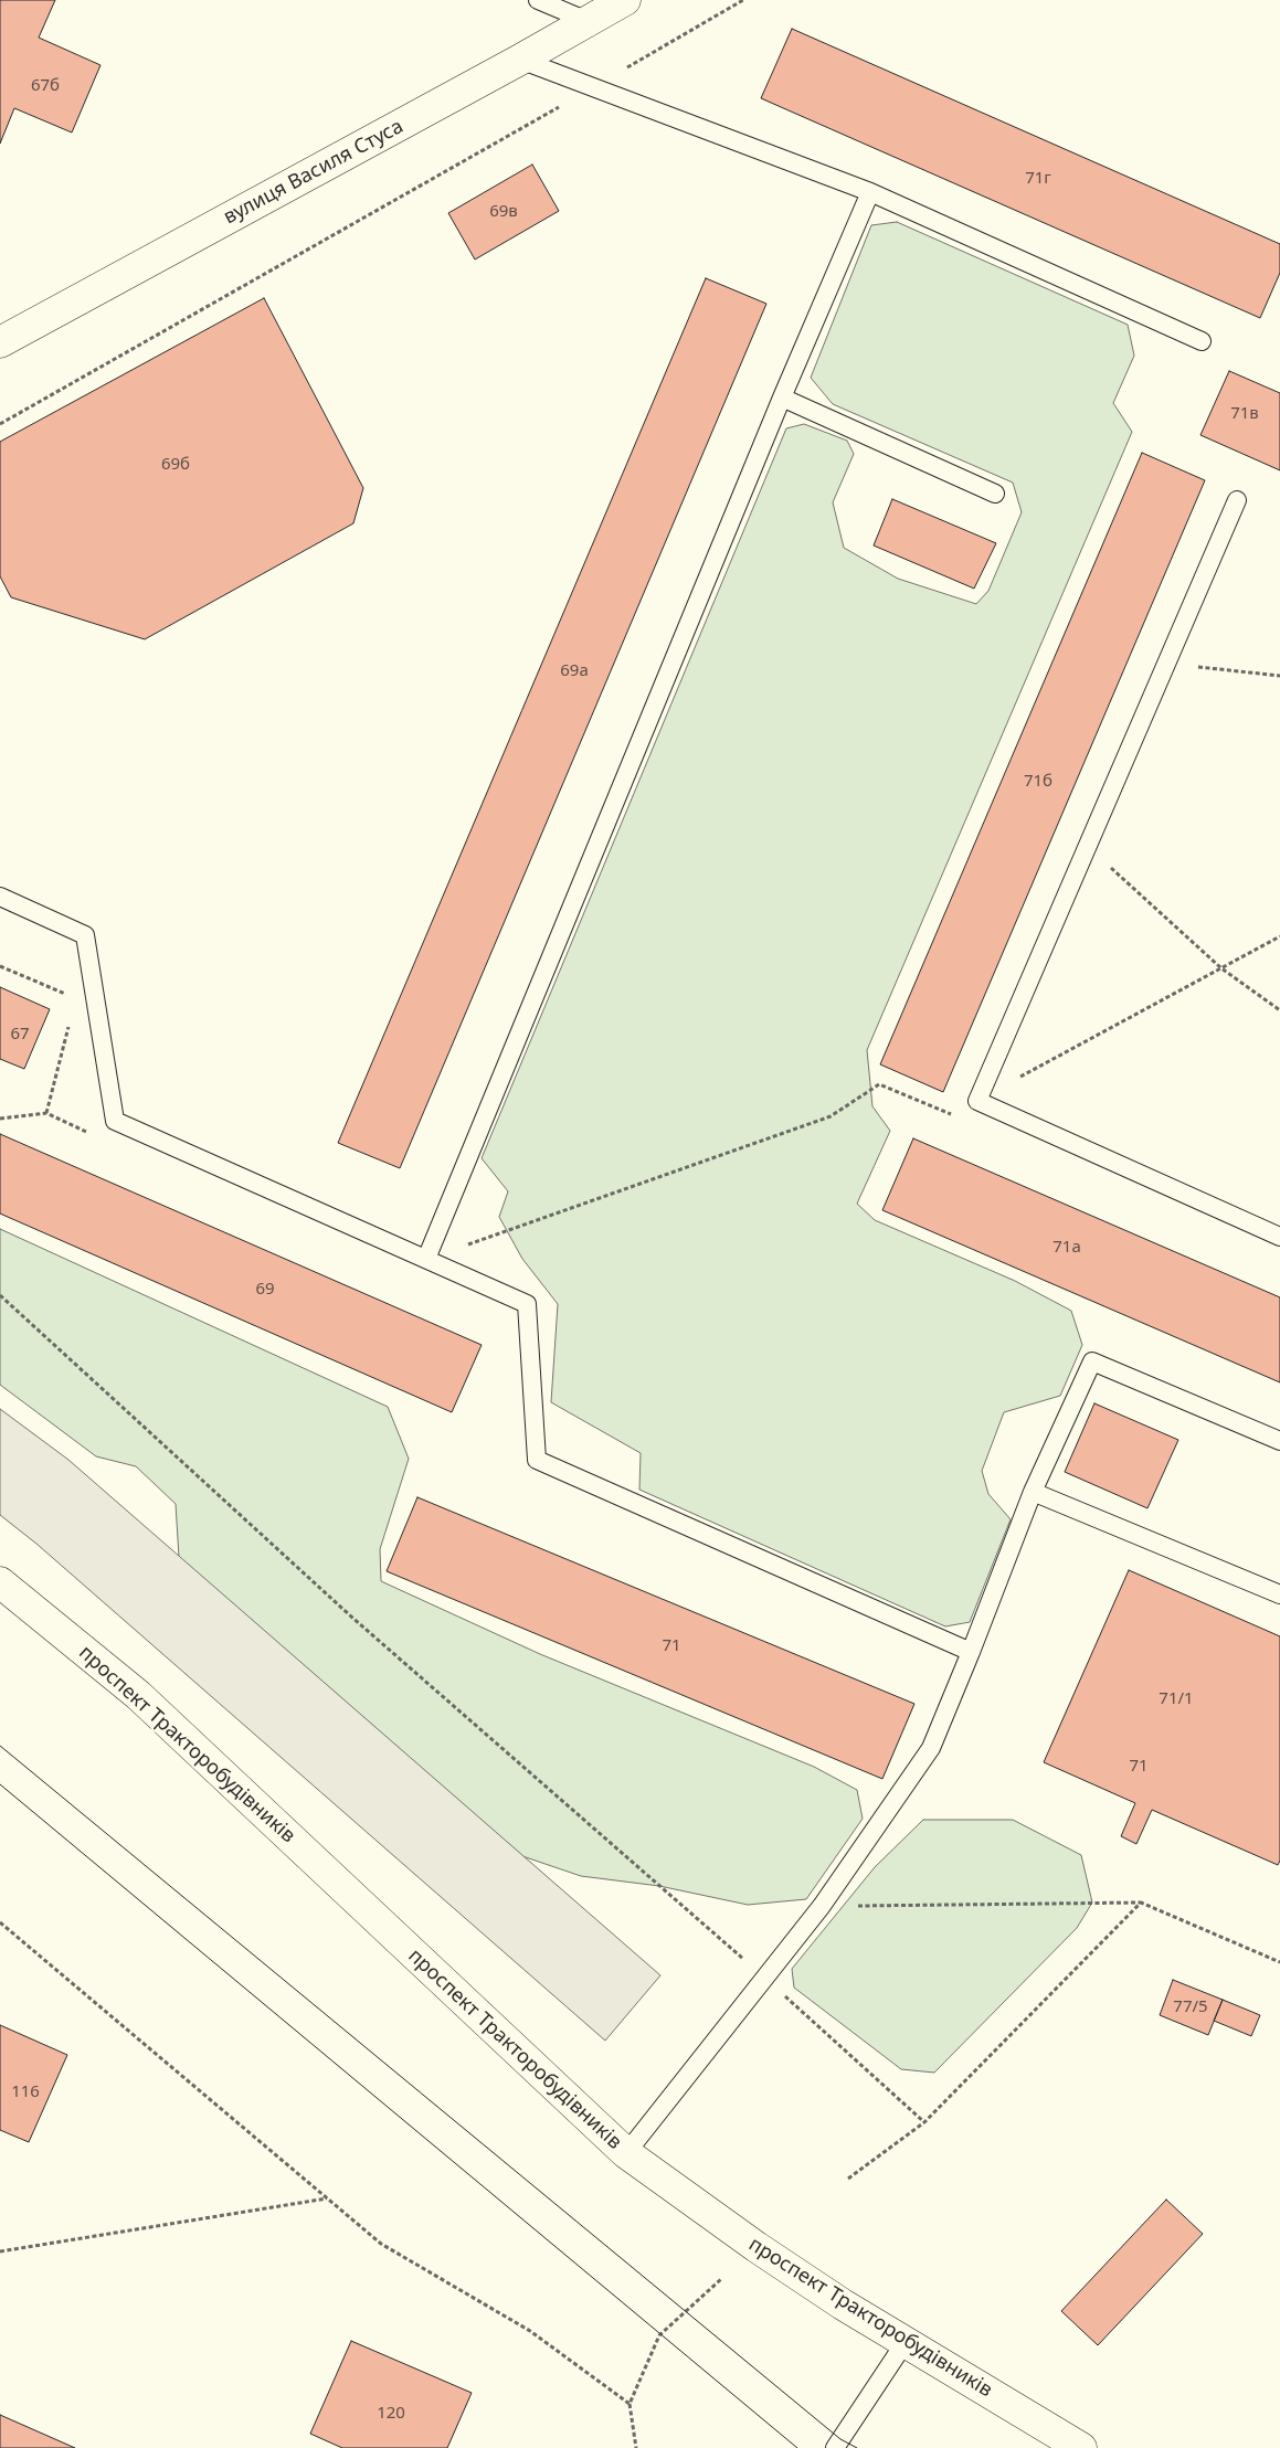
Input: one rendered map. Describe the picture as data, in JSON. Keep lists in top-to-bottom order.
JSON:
{
  "streets": {
    "main road": ["вулиця Василя Стуса", "проспект Тракторобудівників"]
  },
  "house_numbers": [
    "67б",
    "71г",
    "69в",
    "71в",
    "69б",
    "69а",
    "71б",
    "67",
    "71а",
    "69",
    "71",
    "71/1",
    "71",
    "77/5",
    "116",
    "120"
  ]
}
